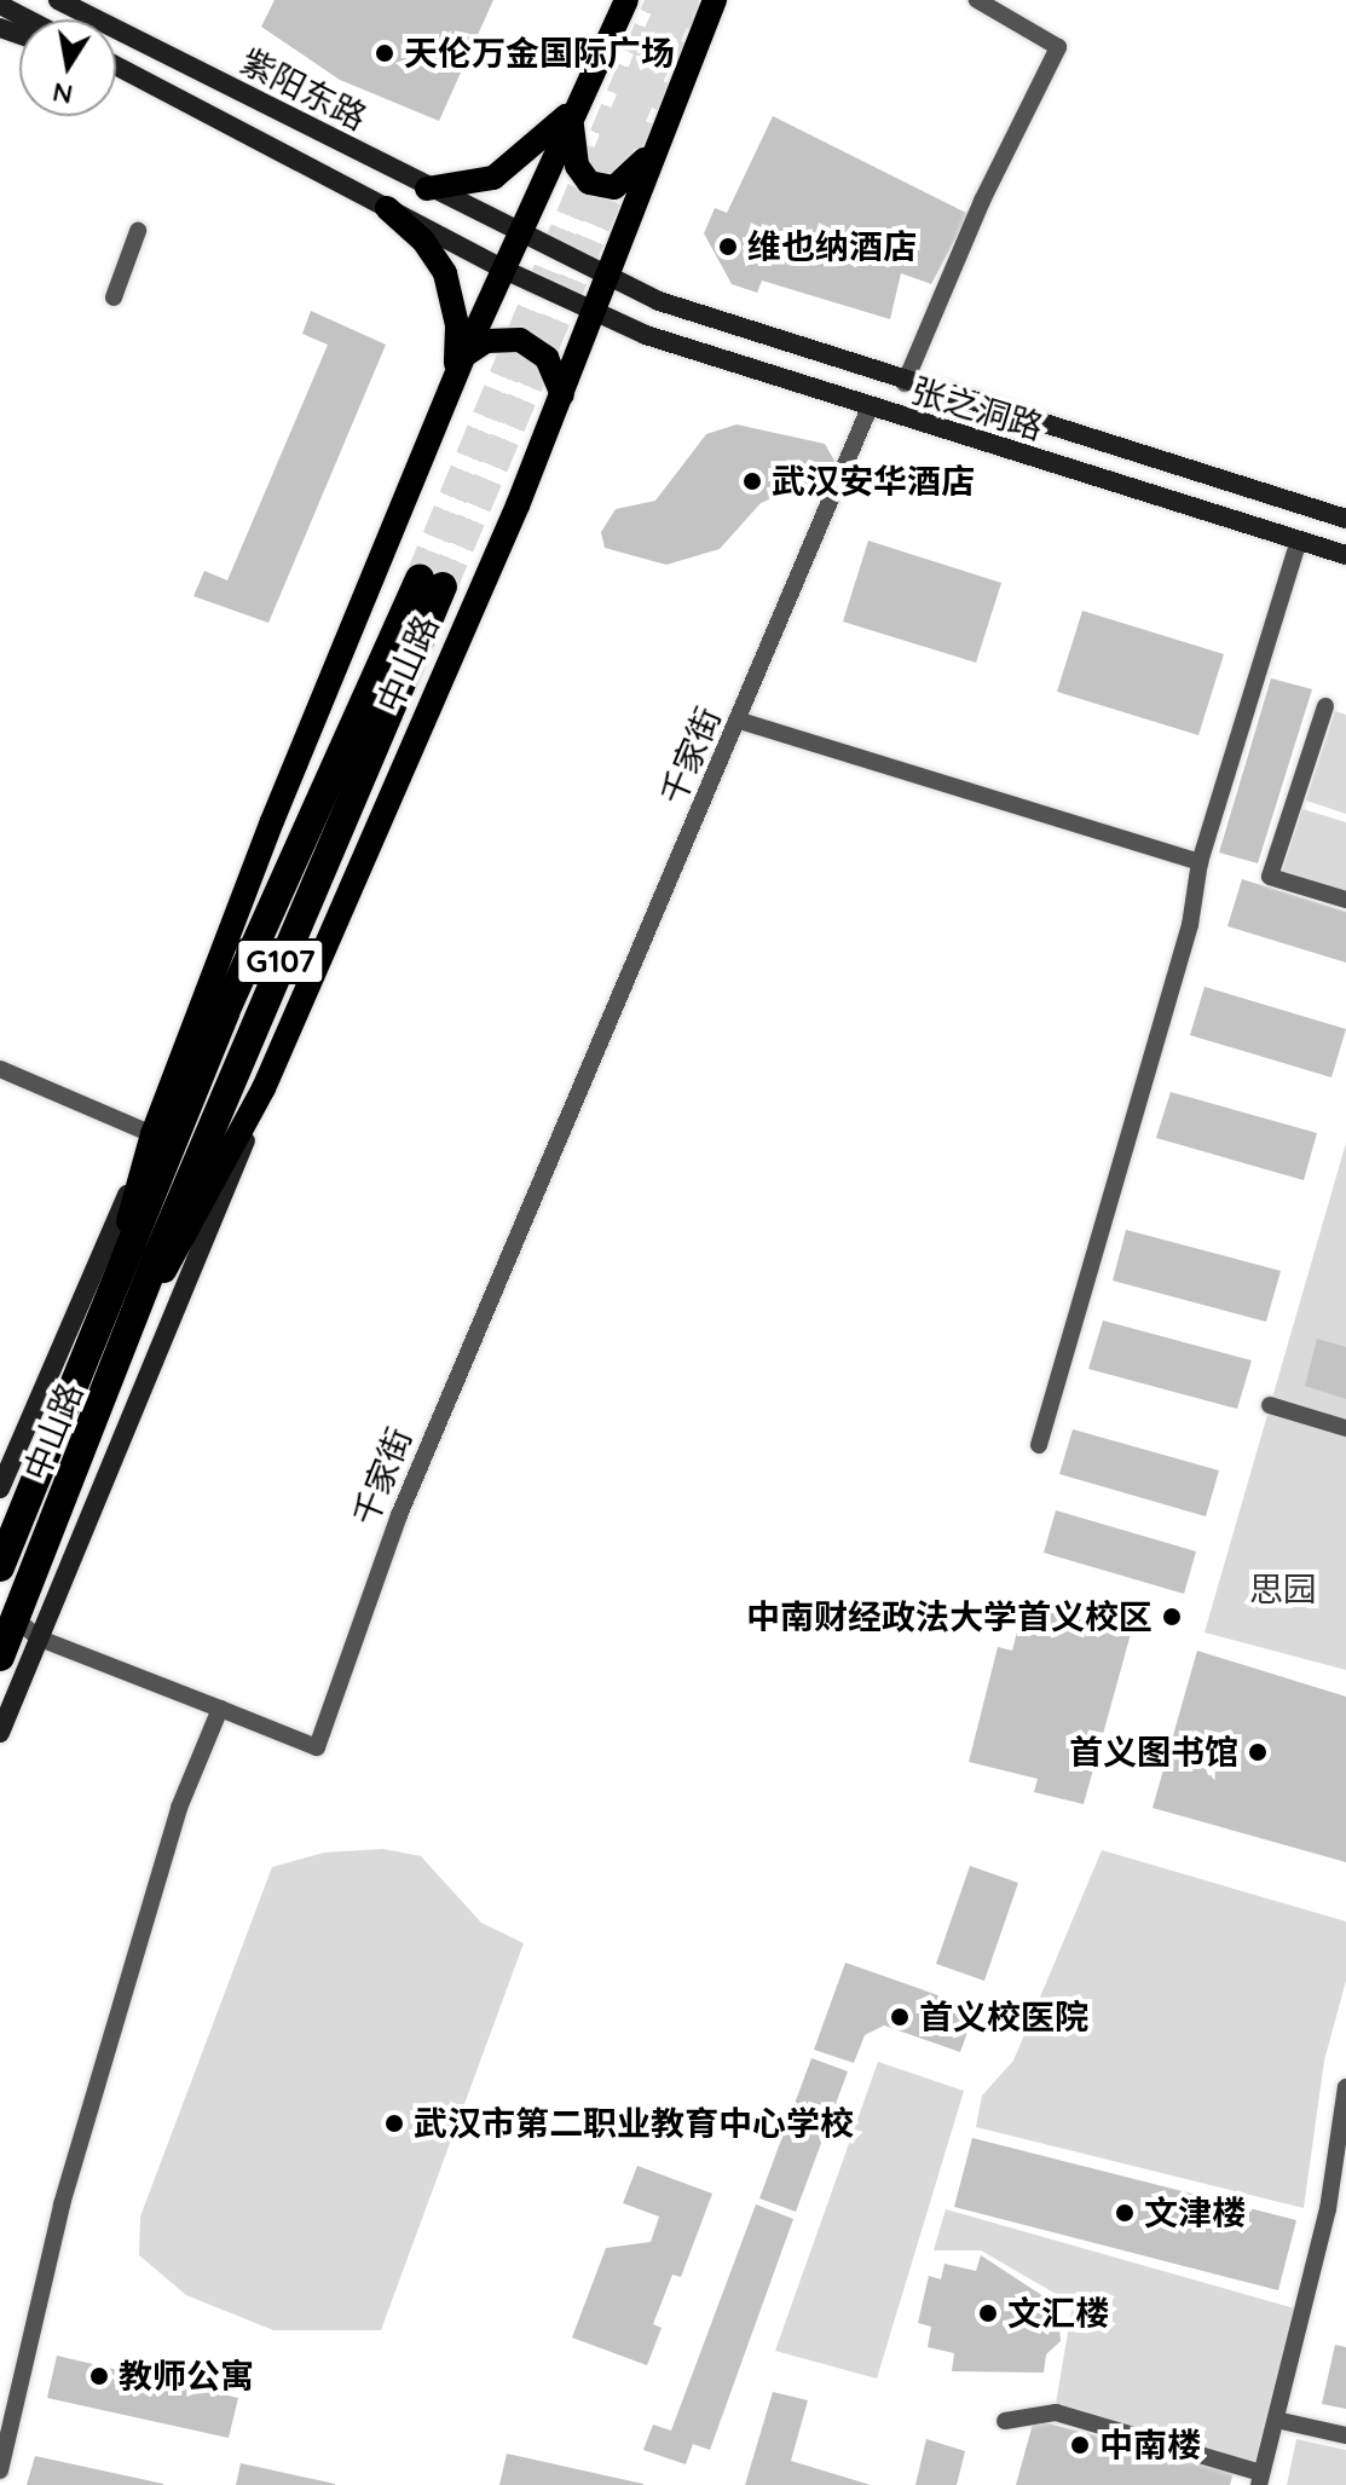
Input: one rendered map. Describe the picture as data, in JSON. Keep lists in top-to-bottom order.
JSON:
{
  "streets": {
    "highway": ["中山路", "G107"],
    "main road": ["紫阳东路", "张之洞路"],
    "street": ["千家街"]
  },
  "crossings": [
    ["紫阳东路", "张之洞路"],
    ["紫阳东路", "中山路"],
    ["张之洞路", "中山路"],
    ["张之洞路", "千家街"]
  ],
  "parks": ["思园"],
  "places": [
    "天伦万金国际广场",
    "维也纳酒店",
    "武汉安华酒店",
    "中南财经政法大学首义校区",
    "首义图书馆",
    "首义校医院",
    "武汉市第二职业教育中心学校",
    "文津楼",
    "文汇楼",
    "教师公寓",
    "中南楼"
  ],
  "north": "bottom"
}
